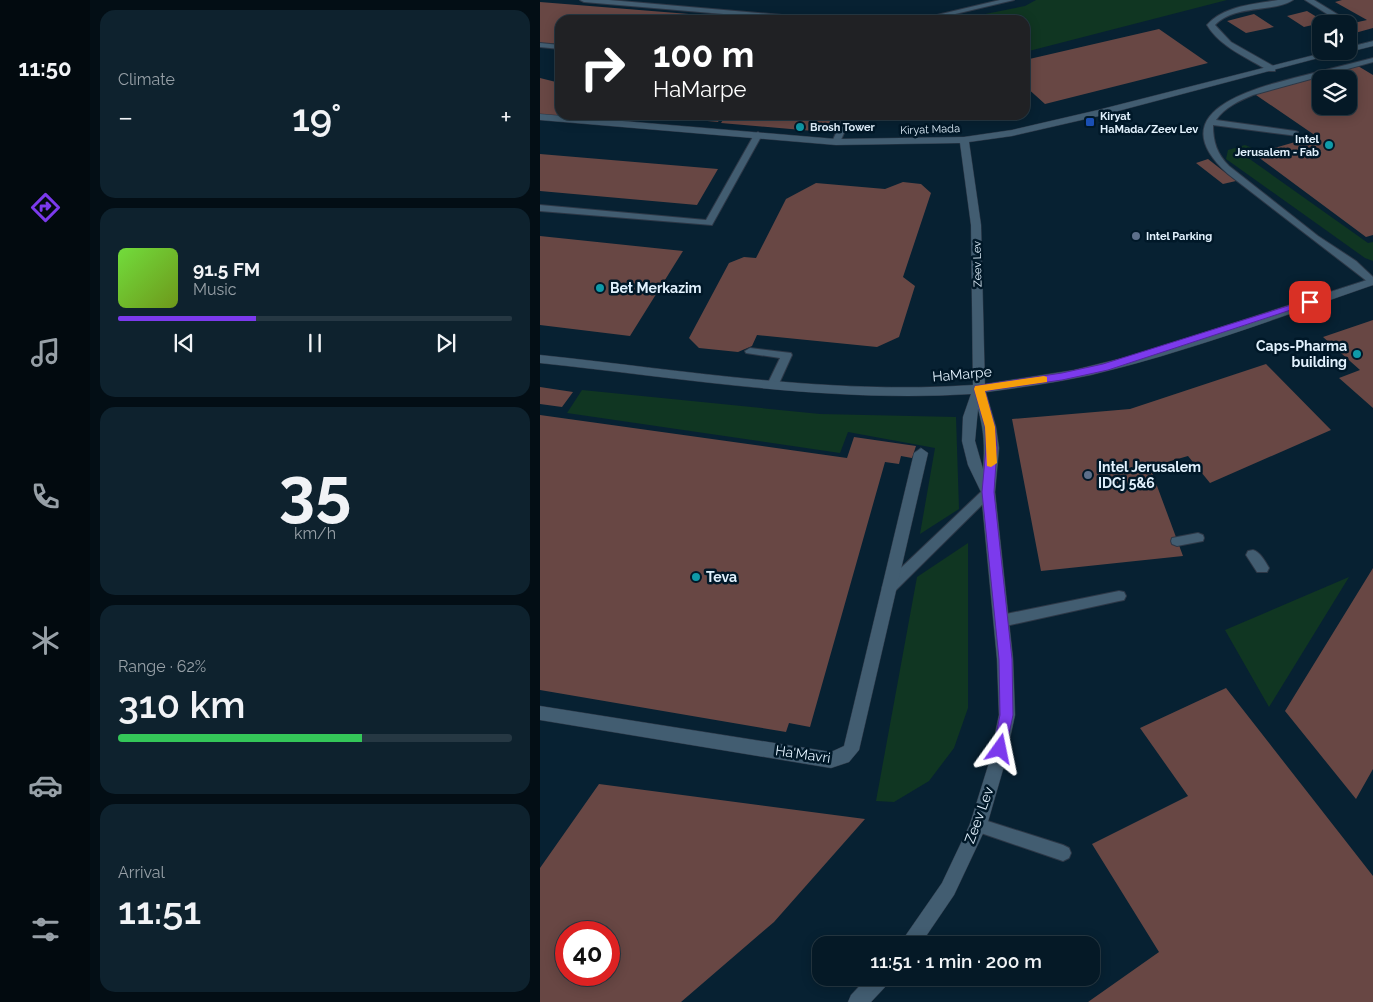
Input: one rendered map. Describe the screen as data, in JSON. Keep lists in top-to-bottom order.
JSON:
{
  "streets": {
    "street": [
      "Kiryat Mada",
      "Zeev Lev",
      "HaMarpe",
      "Ha'Mavri"
    ]
  },
  "crossings": [
    ["Kiryat Mada", "Zeev Lev"],
    ["Zeev Lev", "HaMarpe"]
  ],
  "places": {
    "transit": ["Kiryat HaMada/Zeev Lev"],
    "other": [
      "Brosh Tower",
      "Intel Jerusalem - Fab",
      "Intel Parking",
      "Bet Merkazim",
      "Caps-Pharma building",
      "Intel Jerusalem IDCj 5&6",
      "Teva"
    ]
  },
  "page": {
    "tabs": "11:50",
    "tile": [
      "Climate",
      ["35", "km/h"],
      ["Range · 62%", "310 km"],
      ["Arrival", "11:51"]
    ],
    "turn": ["100 m", "HaMarpe"],
    "heat": ["−", "19°", "+"],
    "song": ["91.5 FM", "Music"],
    "limit": "40",
    "trip": "11:51 · 1 min · 200 m"
  }
}
